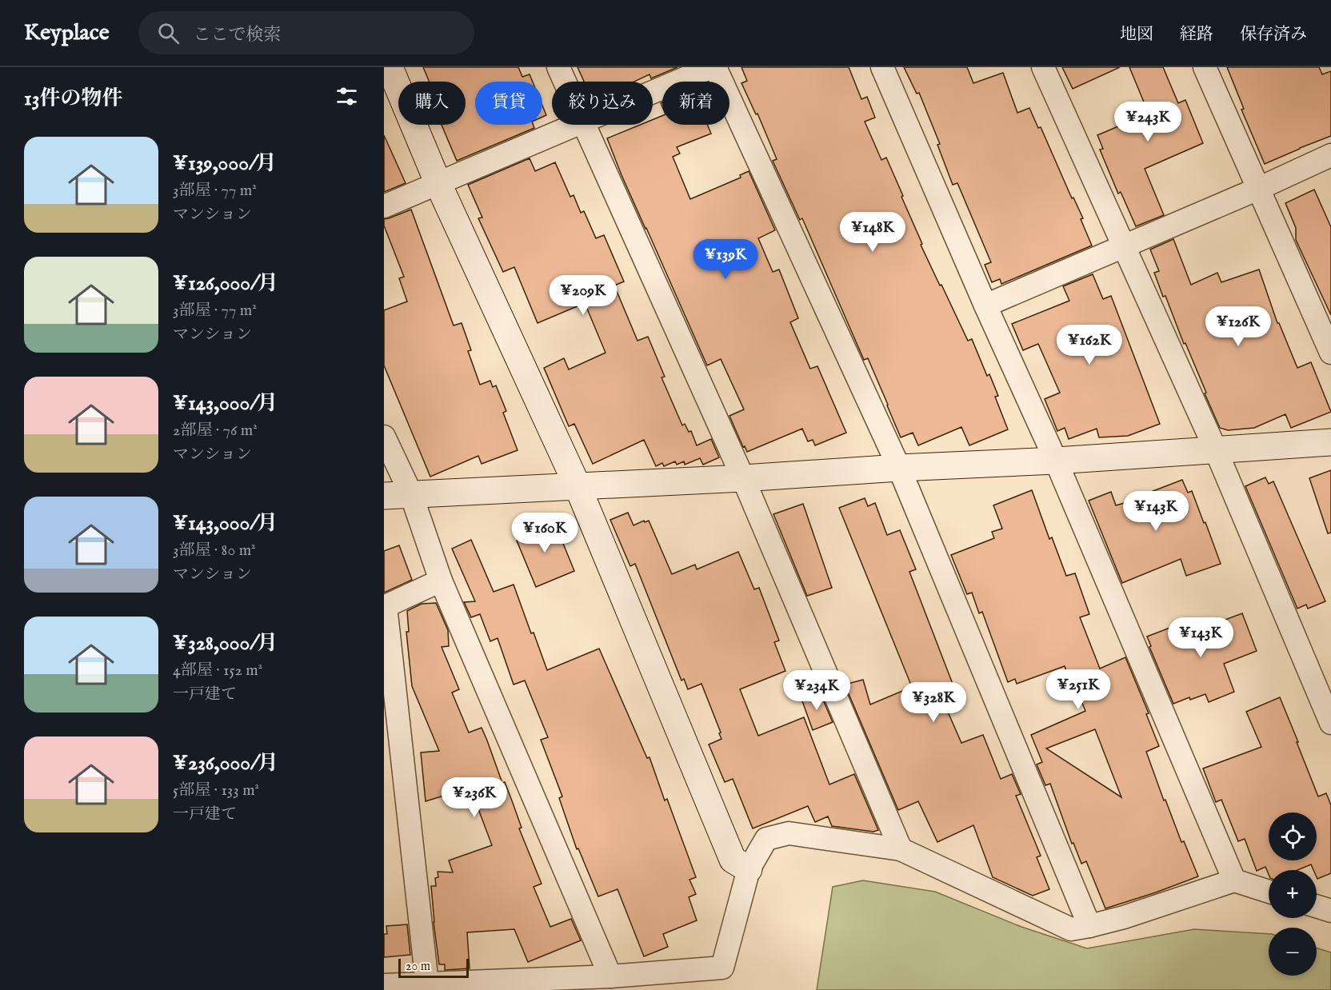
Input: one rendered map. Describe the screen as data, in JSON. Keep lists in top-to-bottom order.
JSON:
{
  "scale_bar": "20 m",
  "page": {
    "header": "Keyplace",
    "search": "ここで検索",
    "nav": ["地図", "経路", "保存済み"],
    "heading": "13件の物件",
    "chip": [
      "購入",
      "賃貸",
      "絞り込み",
      "新着"
    ],
    "price": [
      "¥243K",
      "¥148K",
      "¥139K",
      "¥209K",
      "¥126K",
      "¥162K",
      "¥143K",
      "¥160K",
      "¥143K",
      "¥251K",
      "¥234K",
      "¥328K",
      "¥236K"
    ],
    "list": [
      {
        "name": "¥139,000/月",
        "note": "3部屋 · 77 m² · マンション"
      },
      {
        "name": "¥126,000/月",
        "note": "3部屋 · 77 m² · マンション"
      },
      {
        "name": "¥143,000/月",
        "note": "2部屋 · 76 m² · マンション"
      },
      {
        "name": "¥143,000/月",
        "note": "3部屋 · 80 m² · マンション"
      },
      {
        "name": "¥328,000/月",
        "note": "4部屋 · 152 m² · 一戸建て"
      },
      {
        "name": "¥236,000/月",
        "note": "5部屋 · 133 m² · 一戸建て"
      }
    ],
    "map_buttons": ["+", "−"],
    "scale": "20 m"
  }
}
